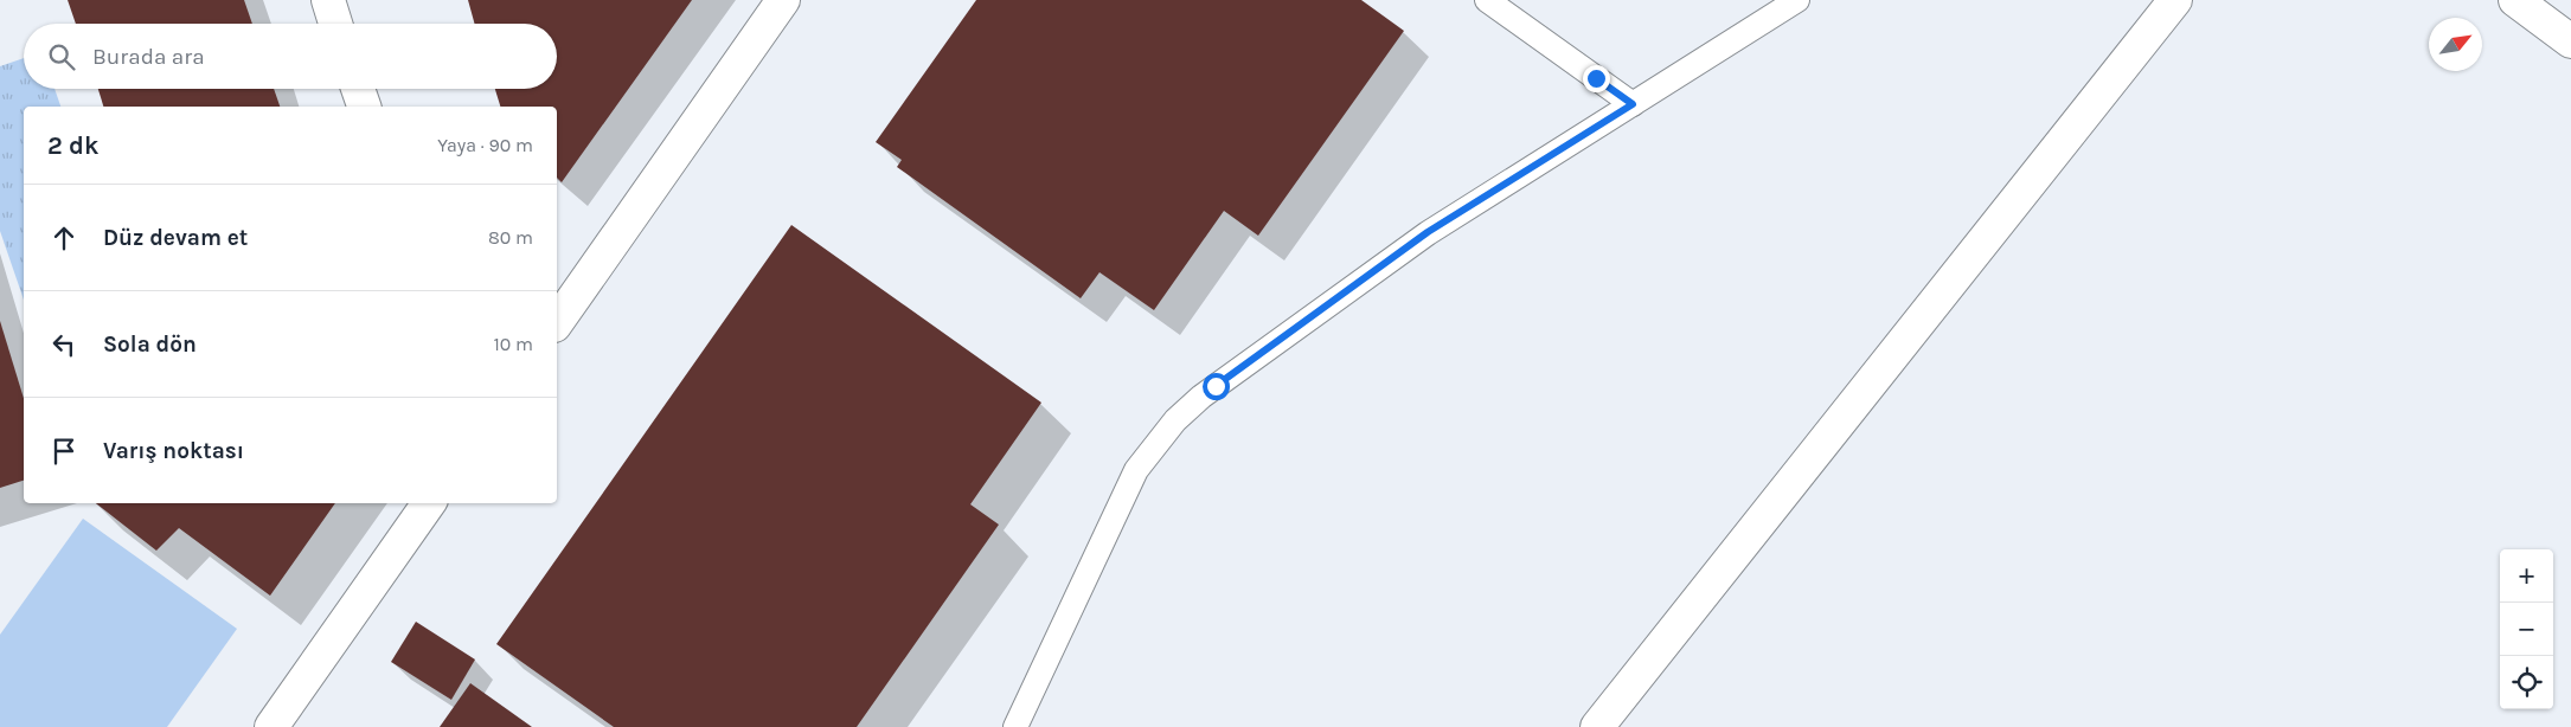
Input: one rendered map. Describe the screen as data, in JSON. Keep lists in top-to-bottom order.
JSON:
{
  "north": "top right",
  "page": {
    "search": "Burada ara",
    "heading": ["2 dk", "Yaya · 90 m"],
    "list": [
      ["Düz devam et", "80 m"],
      ["Sola dön", "10 m"],
      "Varış noktası"
    ],
    "map_buttons": ["+", "−"]
  }
}
